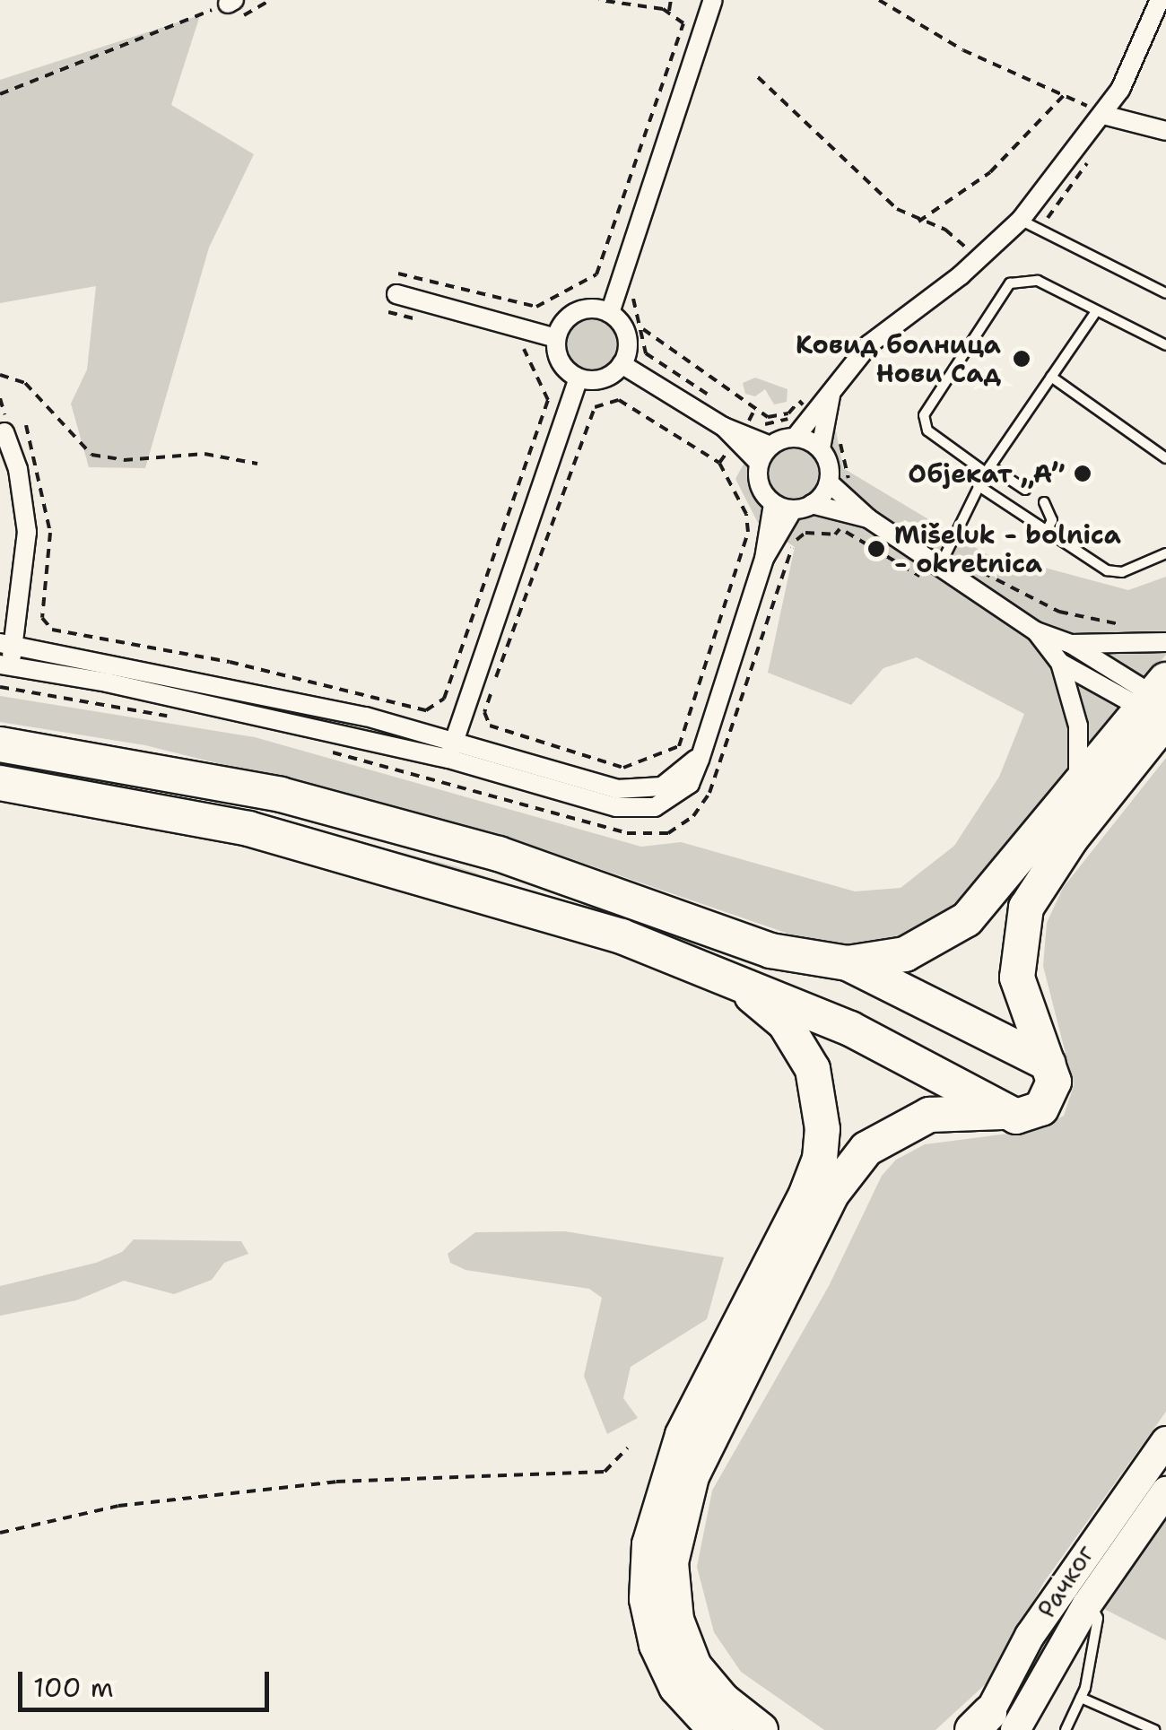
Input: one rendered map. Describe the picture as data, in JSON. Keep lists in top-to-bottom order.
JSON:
{
  "streets": {
    "main road": ["Рачког"]
  },
  "places": ["Ковид болница Нови Сад", "Објекат „А”", "Mišeluk - bolnica - okretnica"],
  "scale_bar": "100 m"
}
